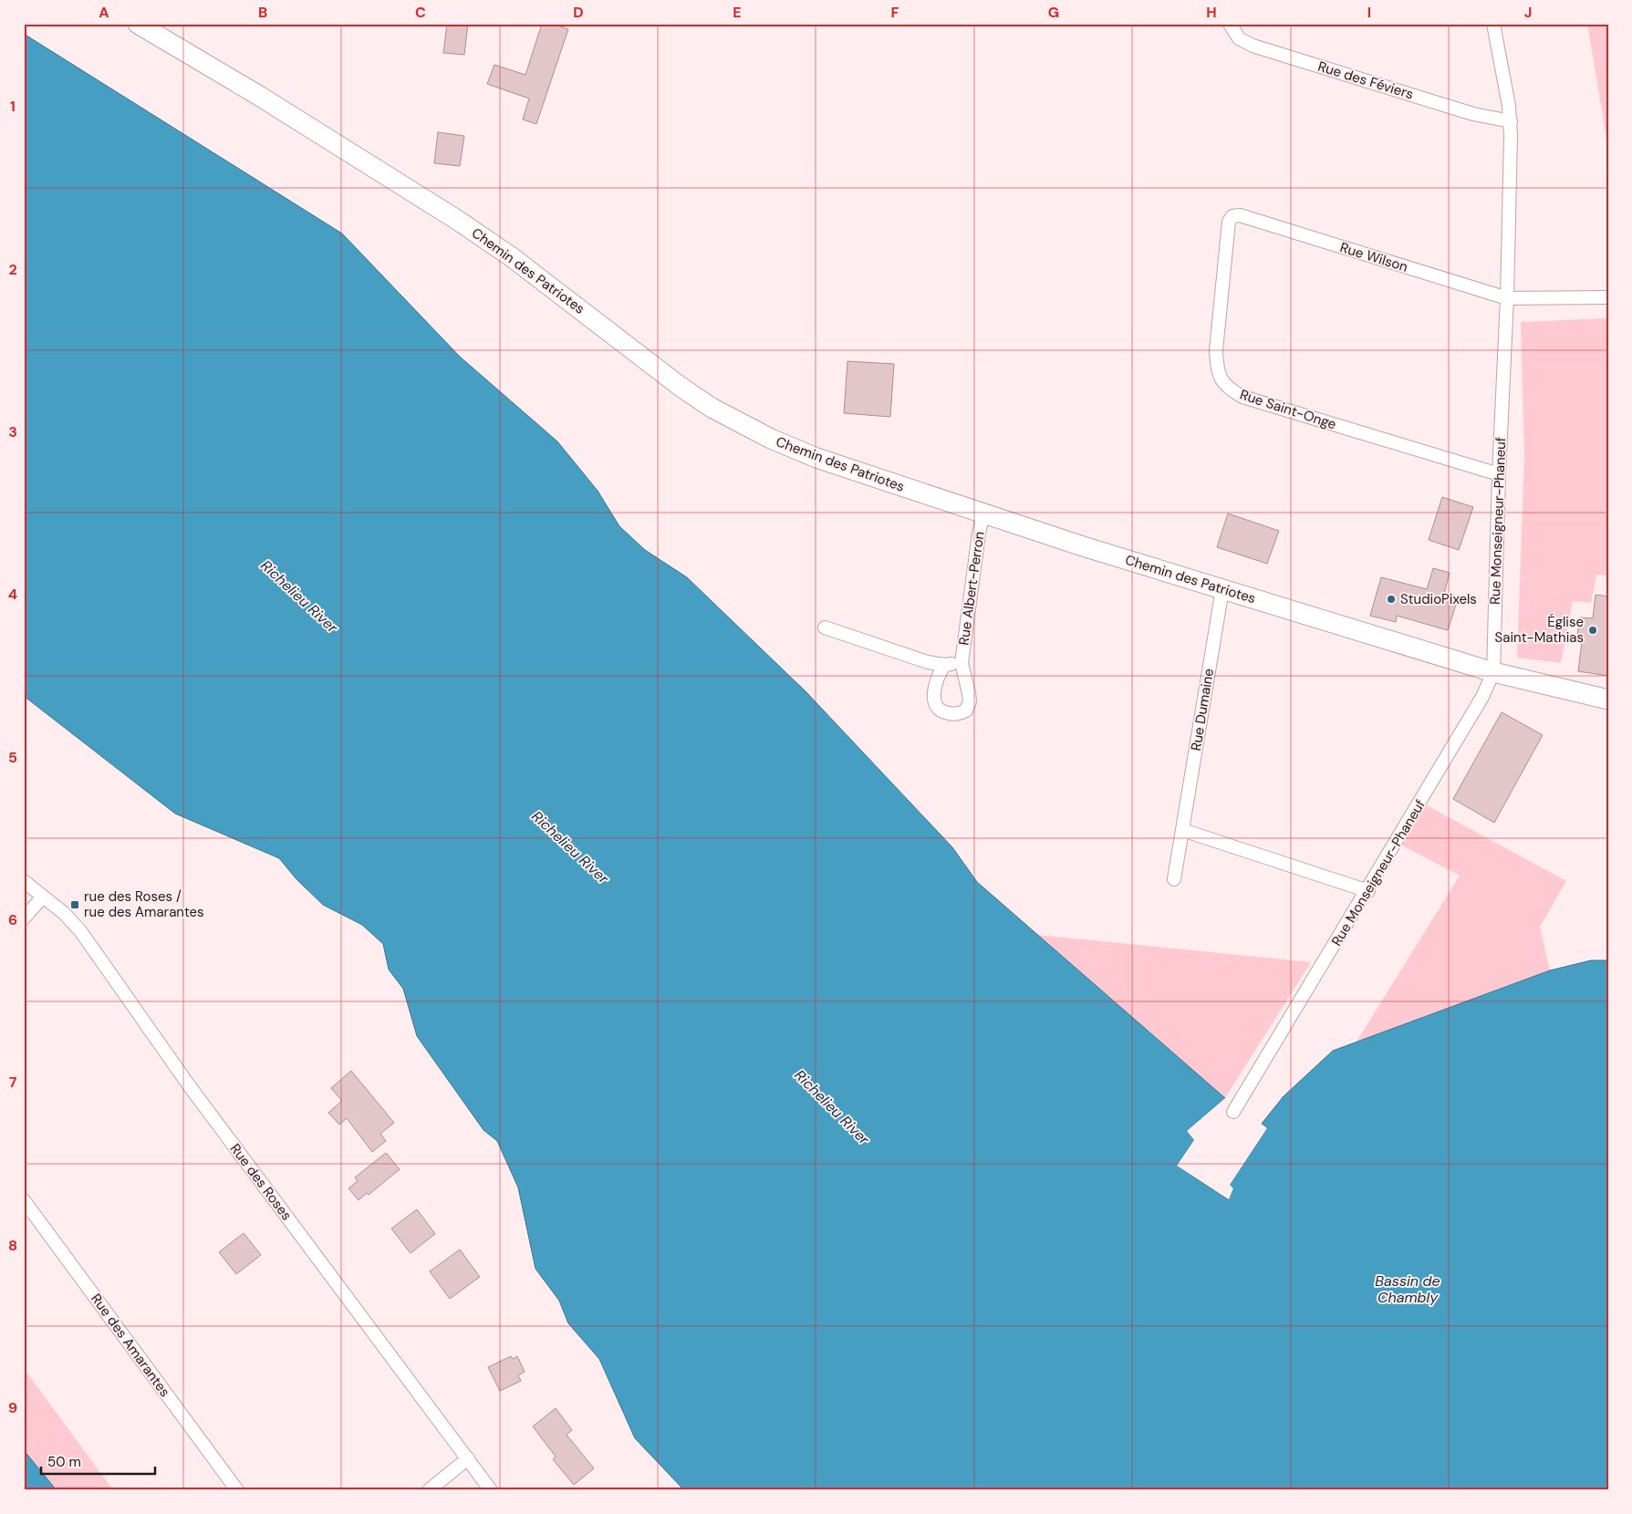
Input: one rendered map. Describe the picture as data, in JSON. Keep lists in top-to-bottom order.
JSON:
{
  "streets": {
    "main road": ["Chemin des Patriotes"],
    "street": [
      "Rue des Féviers",
      "Rue Wilson",
      "Rue Saint-Onge",
      "Rue Monseigneur-Phaneuf",
      "Rue Albert-Perron",
      "Rue Dumaine",
      "Rue des Roses",
      "Rue des Amarantes"
    ]
  },
  "crossings": [
    ["Rue des Féviers", "Rue Monseigneur-Phaneuf"],
    ["Rue Wilson", "Rue Saint-Onge"],
    ["Rue Wilson", "Rue Monseigneur-Phaneuf"],
    ["Chemin des Patriotes", "Rue Monseigneur-Phaneuf"],
    ["Chemin des Patriotes", "Rue Albert-Perron"],
    ["Chemin des Patriotes", "Rue Dumaine"],
    ["Rue Saint-Onge", "Rue Monseigneur-Phaneuf"]
  ],
  "water": ["Richelieu River", "Bassin de Chambly"],
  "places": {
    "other": ["StudioPixels", "Église Saint-Mathias"],
    "transit": ["rue des Roses / rue des Amarantes"]
  },
  "scale_bar": "50 m",
  "grid": {
    "columns": [
      "A",
      "B",
      "C",
      "D",
      "E",
      "F",
      "G",
      "H",
      "I",
      "J"
    ],
    "rows": [
      "1",
      "2",
      "3",
      "4",
      "5",
      "6",
      "7",
      "8",
      "9"
    ]
  }
}
